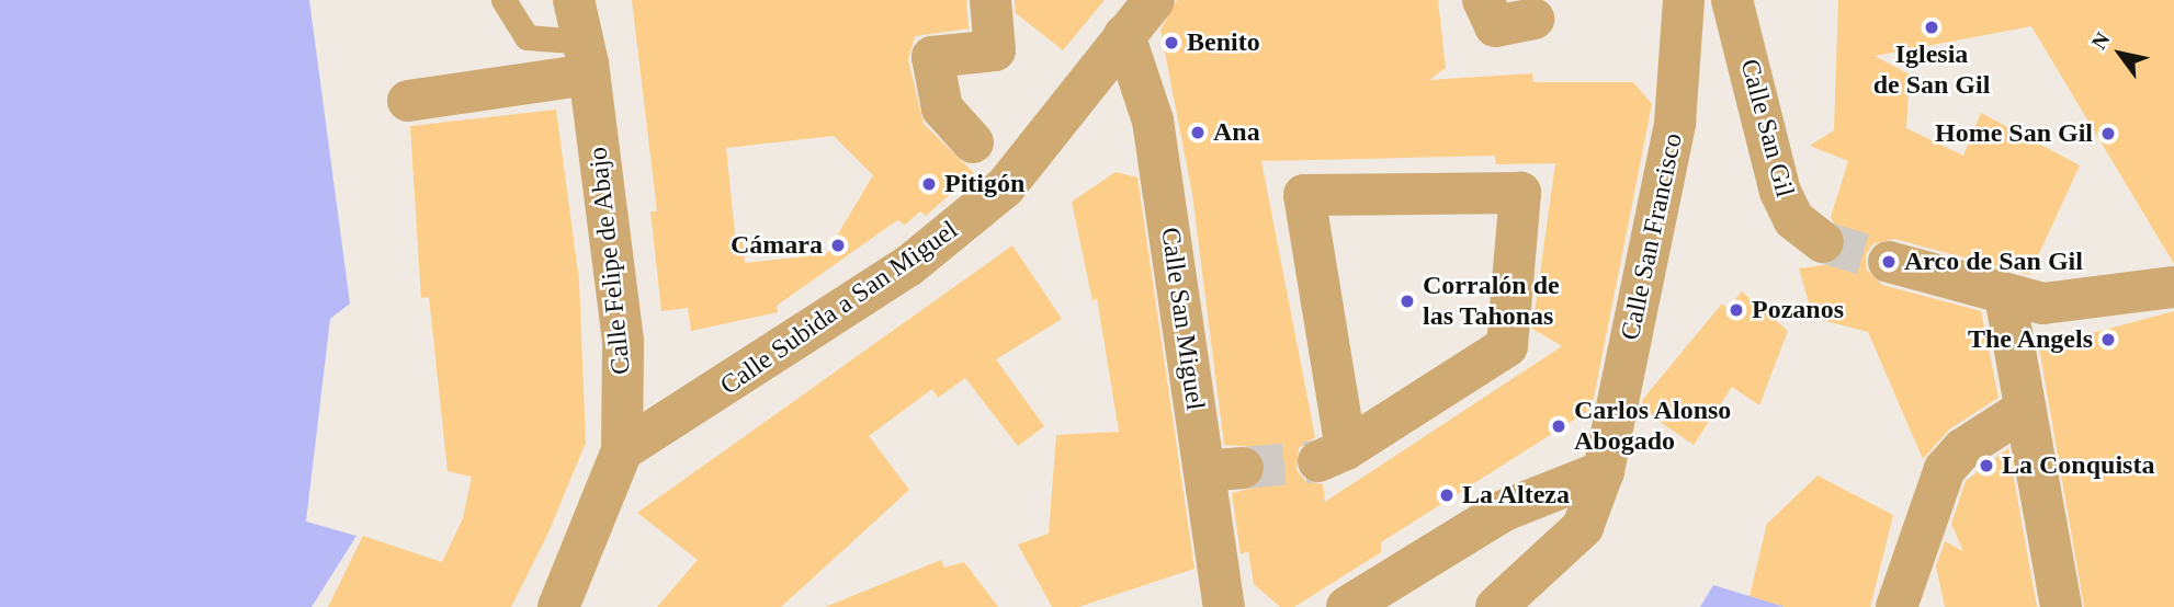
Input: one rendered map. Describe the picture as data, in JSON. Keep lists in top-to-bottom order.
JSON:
{
  "streets": {
    "street": [
      "Calle San Gil",
      "Calle San Francisco",
      "Calle Felipe de Abajo",
      "Calle Subida a San Miguel",
      "Calle San Miguel"
    ]
  },
  "crossings": [
    ["Calle Felipe de Abajo", "Calle Subida a San Miguel"],
    ["Calle Subida a San Miguel", "Calle San Miguel"]
  ],
  "places": [
    "Iglesia de San Gil",
    "Benito",
    "Ana",
    "Home San Gil",
    "Pitigón",
    "Cámara",
    "Arco de San Gil",
    "Corralón de las Tahonas",
    "Pozanos",
    "The Angels",
    "Carlos Alonso Abogado",
    "La Conquista",
    "La Alteza"
  ],
  "north": "top left"
}
